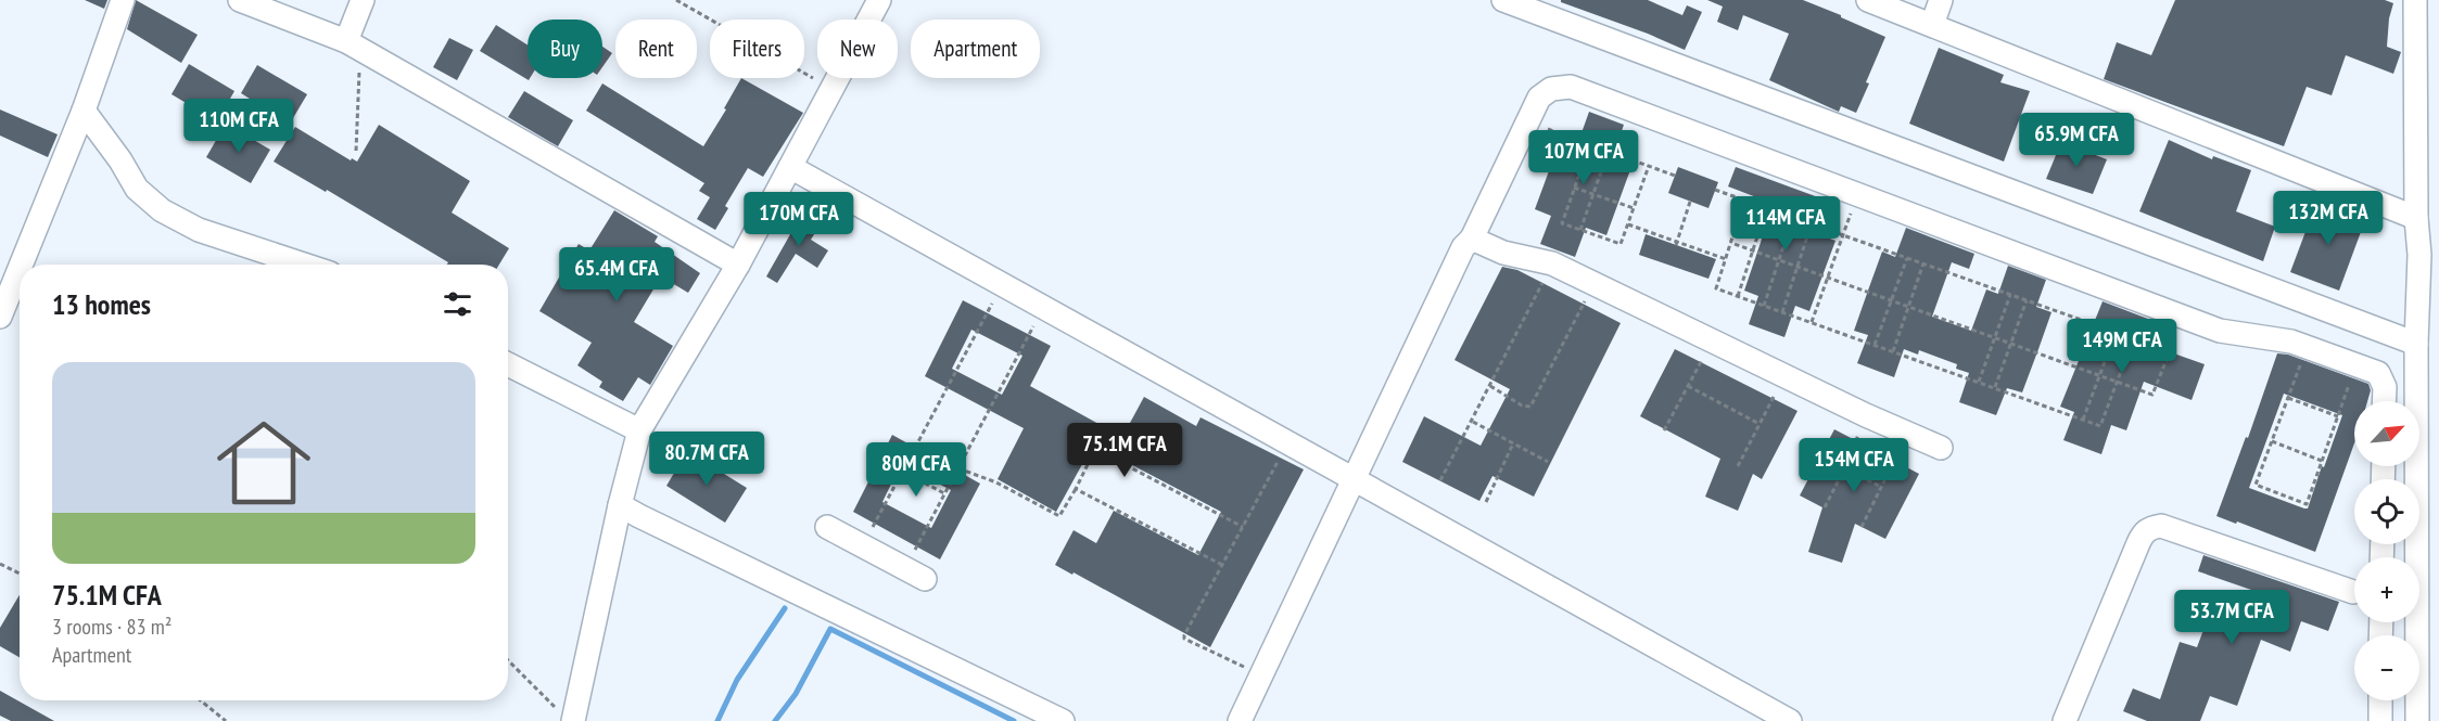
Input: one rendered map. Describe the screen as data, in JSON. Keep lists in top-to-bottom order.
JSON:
{
  "north": "top right",
  "page": {
    "chip": [
      "Buy",
      "Rent",
      "Filters",
      "New",
      "Apartment"
    ],
    "price": [
      "110M CFA",
      "65.9M CFA",
      "107M CFA",
      "132M CFA",
      "170M CFA",
      "114M CFA",
      "65.4M CFA",
      "149M CFA",
      "75.1M CFA",
      "80.7M CFA",
      "154M CFA",
      "80M CFA",
      "53.7M CFA"
    ],
    "heading": "13 homes",
    "list": [
      {
        "name": "75.1M CFA",
        "note": "3 rooms · 83 m² · Apartment"
      }
    ],
    "map_buttons": ["+", "−"]
  }
}
